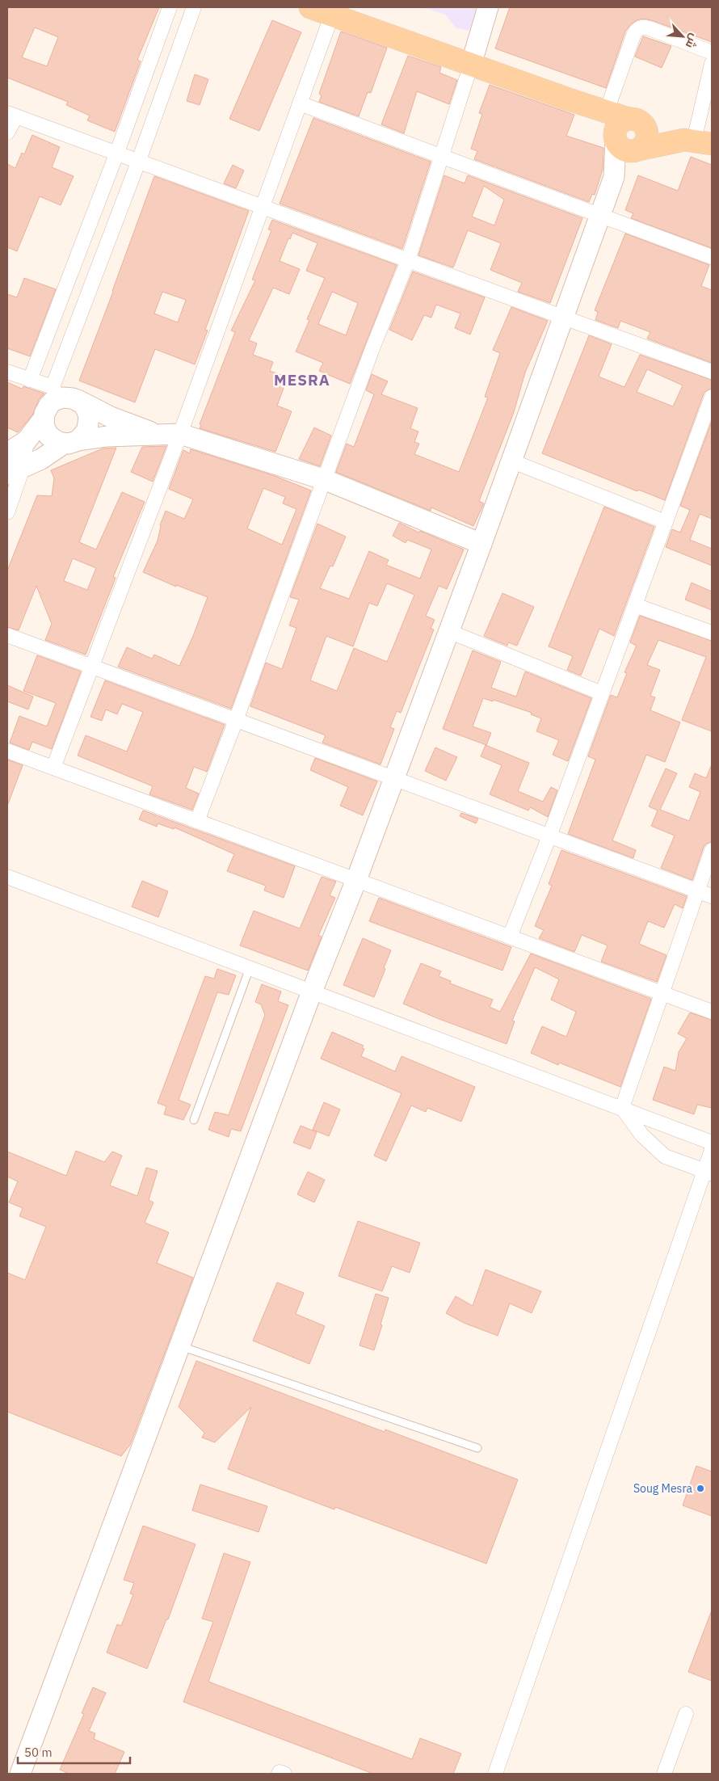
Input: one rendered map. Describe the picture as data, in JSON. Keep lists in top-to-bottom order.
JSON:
{
  "districts": ["MESRA"],
  "places": ["Soug Mesra"],
  "scale_bar": "50 m",
  "north": "bottom right"
}
